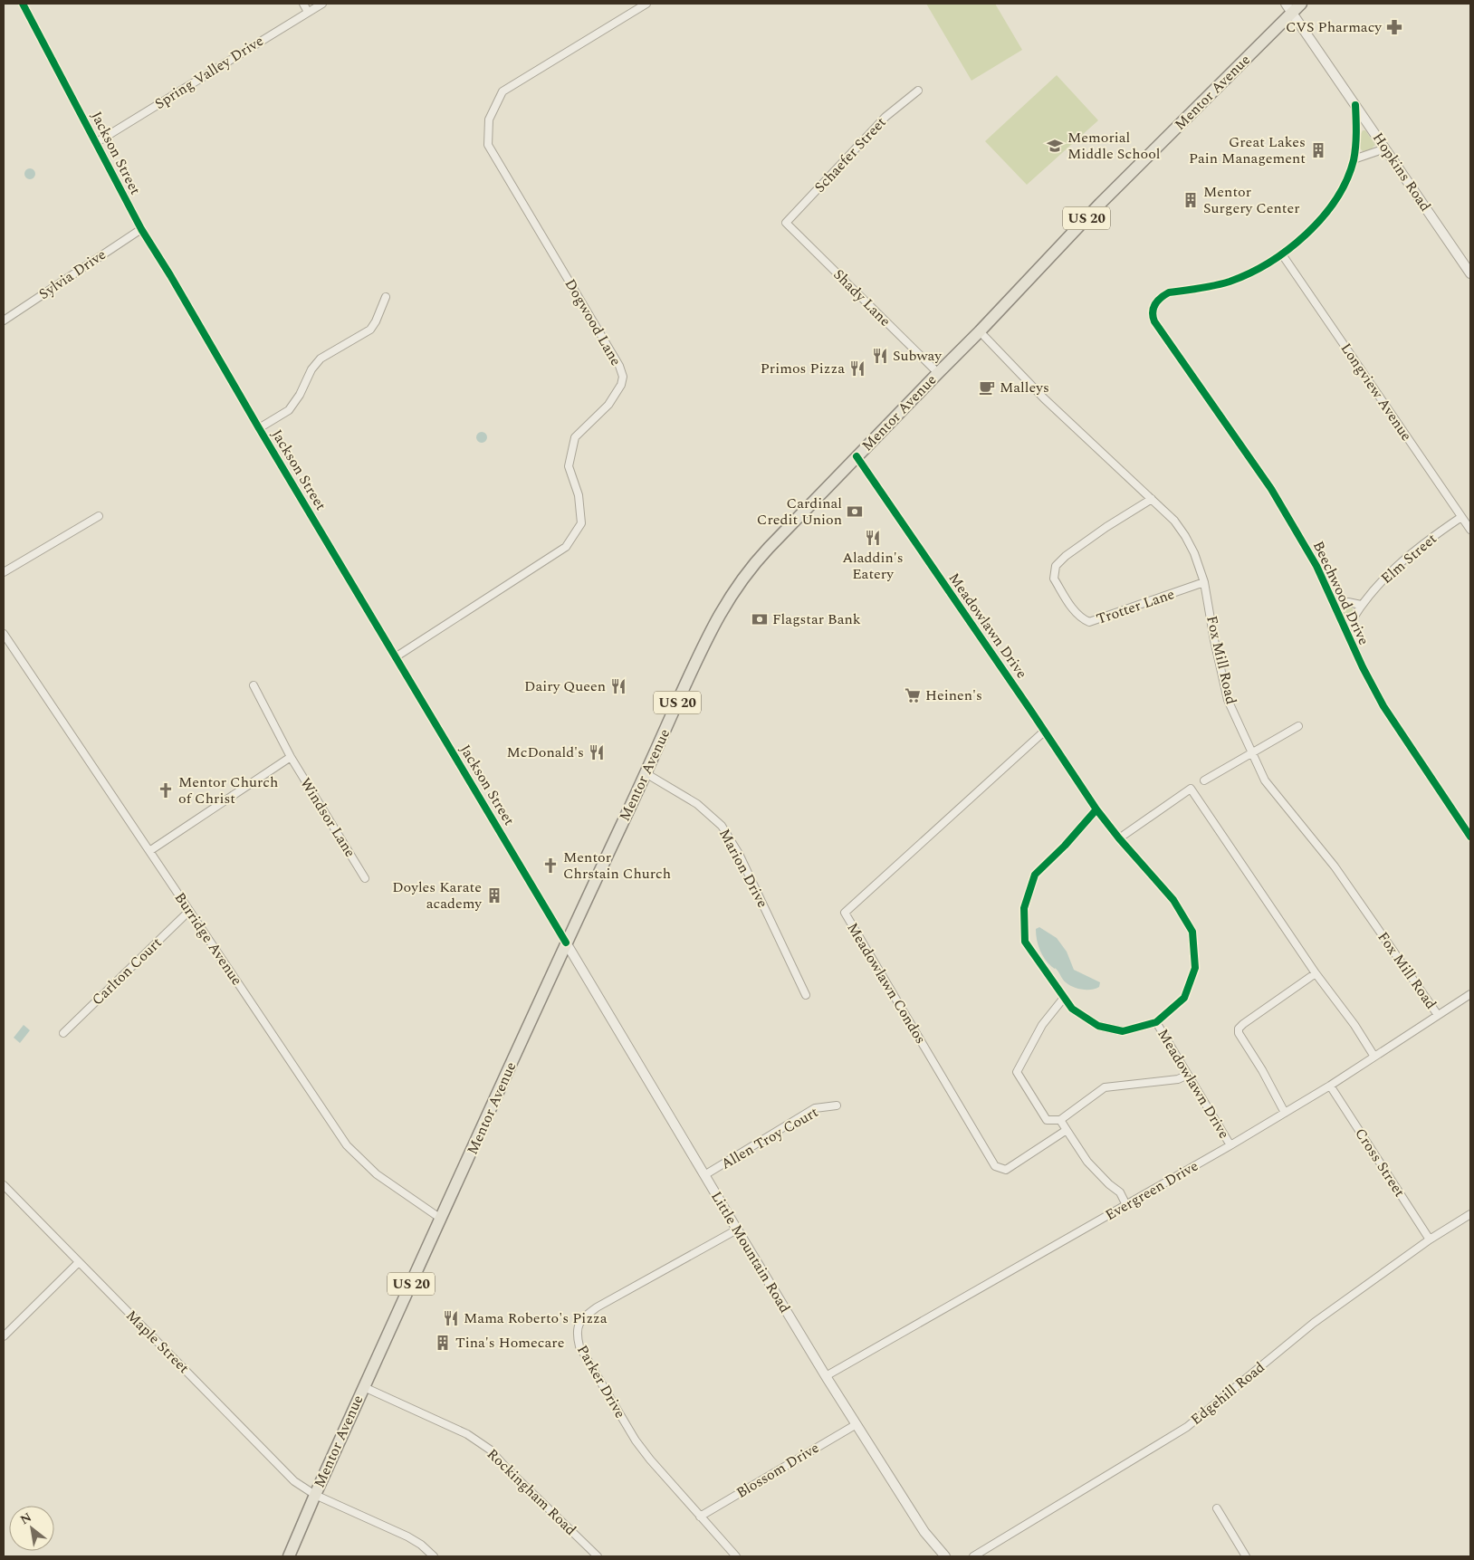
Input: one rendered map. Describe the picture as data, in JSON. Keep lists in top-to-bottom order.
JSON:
{
  "streets": {
    "main road": ["Mentor Avenue", "US 20"],
    "street": [
      "Spring Valley Drive",
      "Jackson Street",
      "Schaefer Street",
      "Hopkins Road",
      "Sylvia Drive",
      "Shady Lane",
      "Dogwood Lane",
      "Longview Avenue",
      "Elm Street",
      "Beechwood Drive",
      "Trotter Lane",
      "Meadowlawn Drive",
      "Fox Mill Road",
      "Windsor Lane",
      "Marion Drive",
      "Burridge Avenue",
      "Carlton Court",
      "Meadowlawn Condos",
      "Allen Troy Court",
      "Cross Street",
      "Evergreen Drive",
      "Little Mountain Road",
      "Maple Street",
      "Parker Drive",
      "Edgehill Road",
      "Blossom Drive",
      "Rockingham Road"
    ]
  },
  "crossings": [
    ["Spring Valley Drive", "Jackson Street"],
    ["Mentor Avenue", "Jackson Street"],
    ["Mentor Avenue", "Hopkins Road"],
    ["Mentor Avenue", "Shady Lane"],
    ["Mentor Avenue", "Meadowlawn Drive"],
    ["Mentor Avenue", "Fox Mill Road"],
    ["Mentor Avenue", "Marion Drive"],
    ["Mentor Avenue", "Burridge Avenue"],
    ["Mentor Avenue", "Little Mountain Road"],
    ["Mentor Avenue", "Maple Street"],
    ["Mentor Avenue", "Rockingham Road"],
    ["Jackson Street", "Sylvia Drive"],
    ["Jackson Street", "Dogwood Lane"],
    ["Jackson Street", "Little Mountain Road"],
    ["Schaefer Street", "Shady Lane"],
    ["Longview Avenue", "Elm Street"],
    ["Longview Avenue", "Beechwood Drive"],
    ["Elm Street", "Beechwood Drive"],
    ["Trotter Lane", "Fox Mill Road"],
    ["Meadowlawn Drive", "Meadowlawn Condos"],
    ["Meadowlawn Drive", "Evergreen Drive"],
    ["Fox Mill Road", "Evergreen Drive"],
    ["Burridge Avenue", "Carlton Court"],
    ["Allen Troy Court", "Little Mountain Road"],
    ["Cross Street", "Evergreen Drive"],
    ["Cross Street", "Edgehill Road"],
    ["Evergreen Drive", "Little Mountain Road"],
    ["Little Mountain Road", "Parker Drive"],
    ["Little Mountain Road", "Blossom Drive"],
    ["Parker Drive", "Blossom Drive"]
  ],
  "places": {
    "pharmacy": ["CVS Pharmacy"],
    "school or university": ["Memorial Middle School"],
    "building": [
      "Great Lakes Pain Management",
      "Mentor Surgery Center",
      "Doyles Karate academy",
      "Tina's Homecare"
    ],
    "restaurant": [
      "Subway",
      "Primos Pizza",
      "Aladdin's Eatery",
      "Dairy Queen",
      "McDonald's",
      "Mama Roberto's Pizza"
    ],
    "cafe": ["Malleys"],
    "bank": ["Cardinal Credit Union", "Flagstar Bank"],
    "supermarket": ["Heinen's"],
    "church": ["Mentor Church of Christ", "Mentor Chrstain Church"]
  },
  "north": "top left"
}
